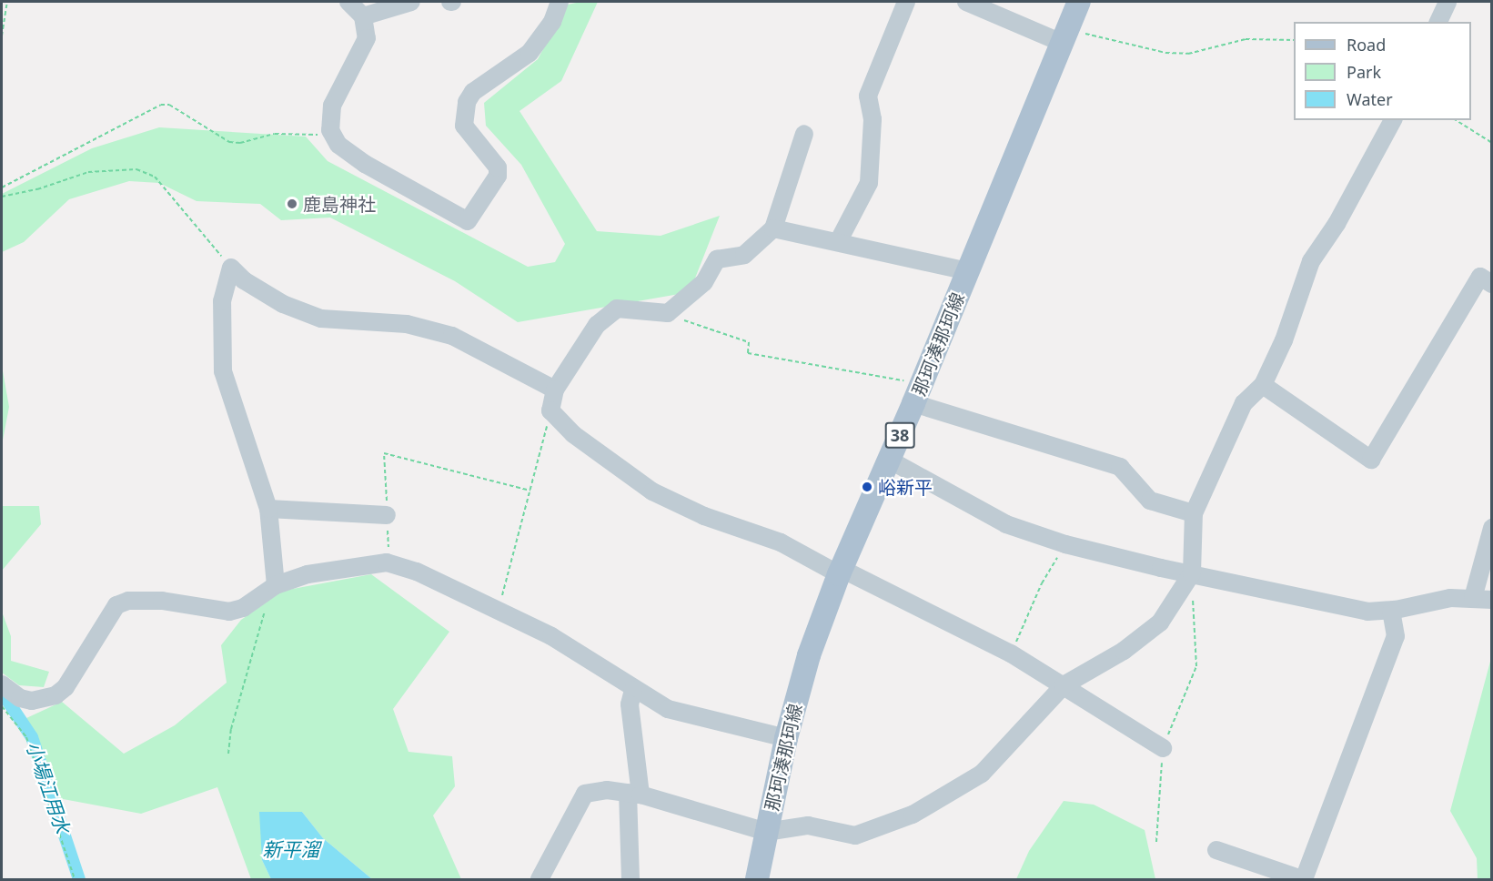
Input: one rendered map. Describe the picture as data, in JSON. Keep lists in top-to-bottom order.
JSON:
{
  "streets": {
    "main road": ["那珂湊那珂線", "38"]
  },
  "water": ["小場江用水", "新平溜"],
  "places": ["鹿島神社", "峪新平"],
  "legend": ["Road", "Park", "Water"]
}
